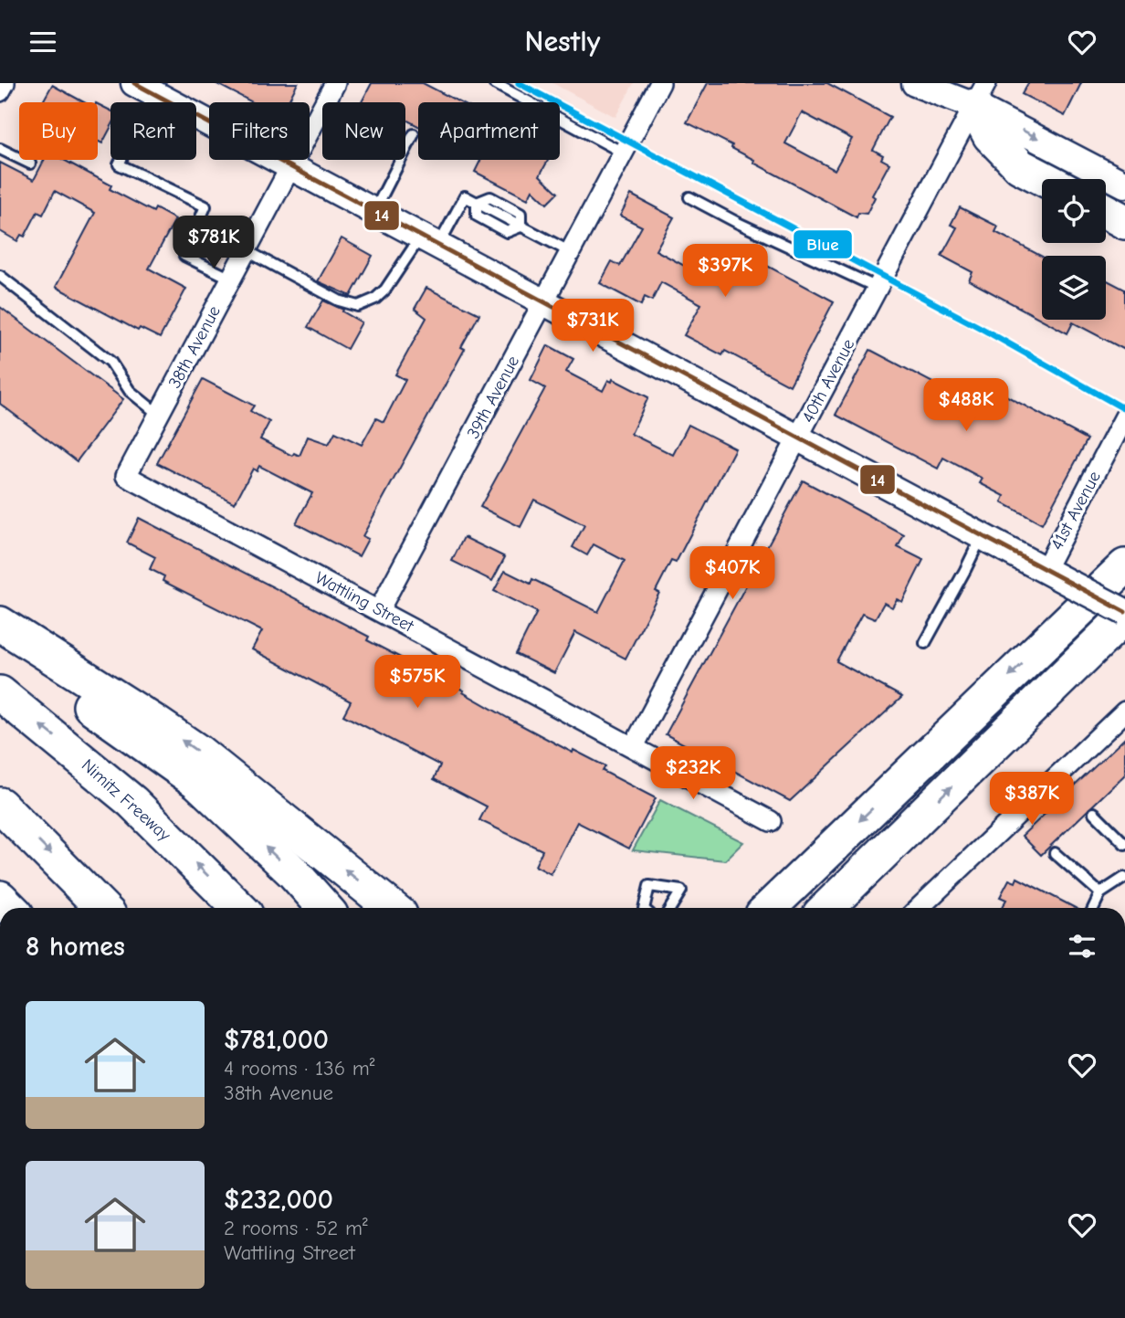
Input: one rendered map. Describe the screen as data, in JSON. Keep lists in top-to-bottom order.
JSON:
{
  "streets": {
    "highway": ["Nimitz Freeway"],
    "street": [
      "38th Avenue",
      "40th Avenue",
      "39th Avenue",
      "41st Avenue",
      "Wattling Street"
    ]
  },
  "crossings": [
    ["38th Avenue", "Wattling Street"],
    ["40th Avenue", "Wattling Street"],
    ["39th Avenue", "Wattling Street"]
  ],
  "lines": ["transit line Blue", "transit line 14"],
  "page": {
    "header": "Nestly",
    "chip": [
      "Buy",
      "Rent",
      "Filters",
      "New",
      "Apartment"
    ],
    "price": [
      "$781K",
      "$397K",
      "$731K",
      "$488K",
      "$407K",
      "$575K",
      "$232K",
      "$387K"
    ],
    "heading": "8 homes",
    "list": [
      {
        "name": "$781,000",
        "note": "4 rooms · 136 m² · 38th Avenue"
      },
      {
        "name": "$232,000",
        "note": "2 rooms · 52 m² · Wattling Street"
      }
    ]
  }
}
